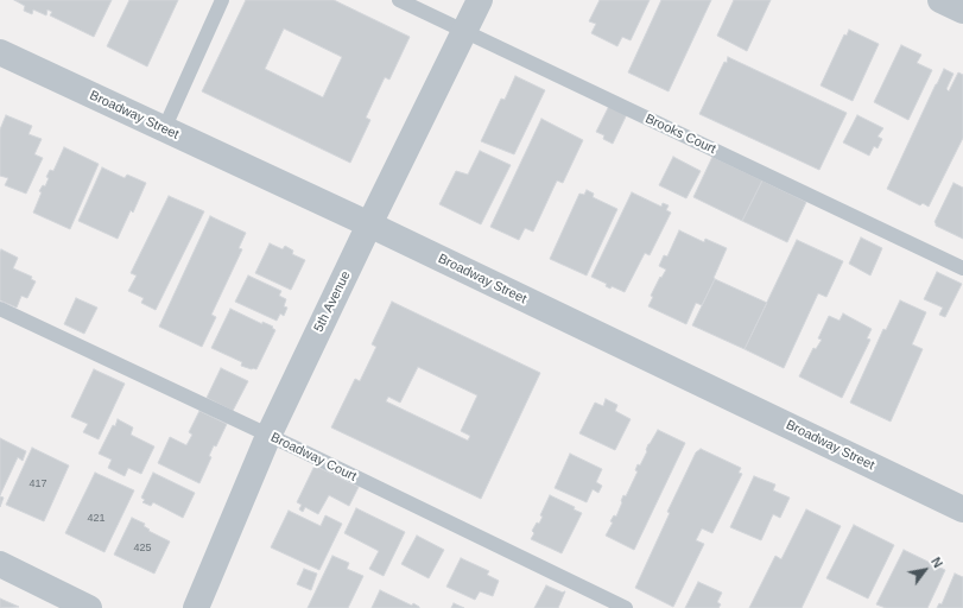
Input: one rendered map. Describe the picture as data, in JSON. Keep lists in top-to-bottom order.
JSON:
{
  "streets": {
    "street": ["Broadway Street", "5th Avenue"],
    "lane": ["Brooks Court", "Broadway Court"]
  },
  "crossings": [
    ["Broadway Street", "5th Avenue"],
    ["Brooks Court", "5th Avenue"],
    ["5th Avenue", "Broadway Court"]
  ],
  "house_numbers": ["417", "421", "425"],
  "north": "top right"
}
